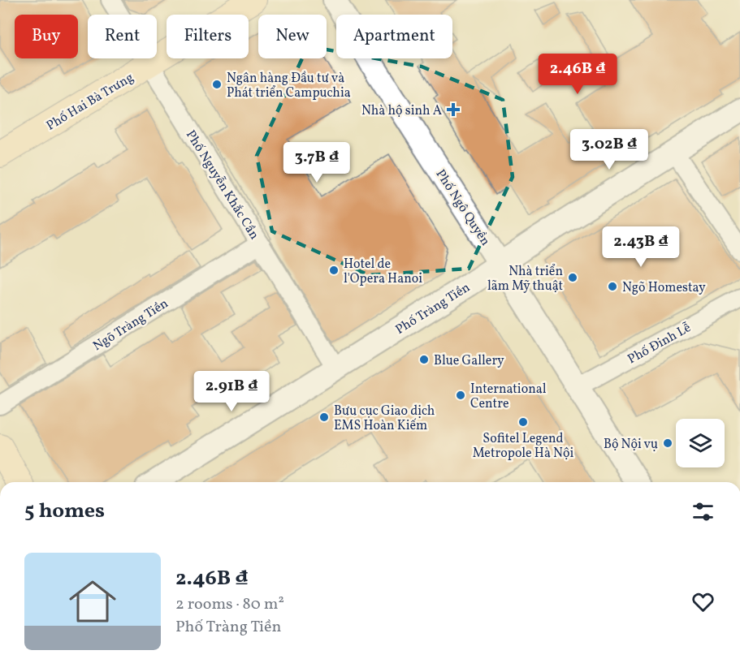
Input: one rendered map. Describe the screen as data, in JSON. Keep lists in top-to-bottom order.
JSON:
{
  "streets": {
    "main road": ["Phố Hai Bà Trưng"],
    "street": [
      "Phố Nguyễn Khắc Cần",
      "Phố Ngô Quyền",
      "Phố Tràng Tiền",
      "Ngõ Tràng Tiền",
      "Phố Đinh Lễ"
    ]
  },
  "crossings": [
    ["Phố Hai Bà Trưng", "Phố Nguyễn Khắc Cần"],
    ["Phố Nguyễn Khắc Cần", "Phố Tràng Tiền"],
    ["Phố Nguyễn Khắc Cần", "Ngõ Tràng Tiền"],
    ["Phố Ngô Quyền", "Phố Tràng Tiền"],
    ["Phố Ngô Quyền", "Phố Đinh Lễ"]
  ],
  "places": {
    "other": [
      "Ngân hàng Đầu tư và Phát triển Campuchia",
      "Hotel de l'Opera Hanoi",
      "Nhà triển lãm Mỹ thuật",
      "Ngõ Homestay",
      "Blue Gallery",
      "International Centre",
      "Bưu cục Giao dịch EMS Hoàn Kiếm",
      "Sofitel Legend Metropole Hà Nội",
      "Bộ Nội vụ"
    ],
    "health": ["Nhà hộ sinh A"]
  },
  "page": {
    "chip": [
      "Buy",
      "Rent",
      "Filters",
      "New",
      "Apartment"
    ],
    "price": [
      "2.46B ₫",
      "3.02B ₫",
      "3.7B ₫",
      "2.43B ₫",
      "2.91B ₫"
    ],
    "heading": "5 homes",
    "list": [
      {
        "name": "2.46B ₫",
        "note": "2 rooms · 80 m² · Phố Tràng Tiền"
      }
    ]
  }
}
